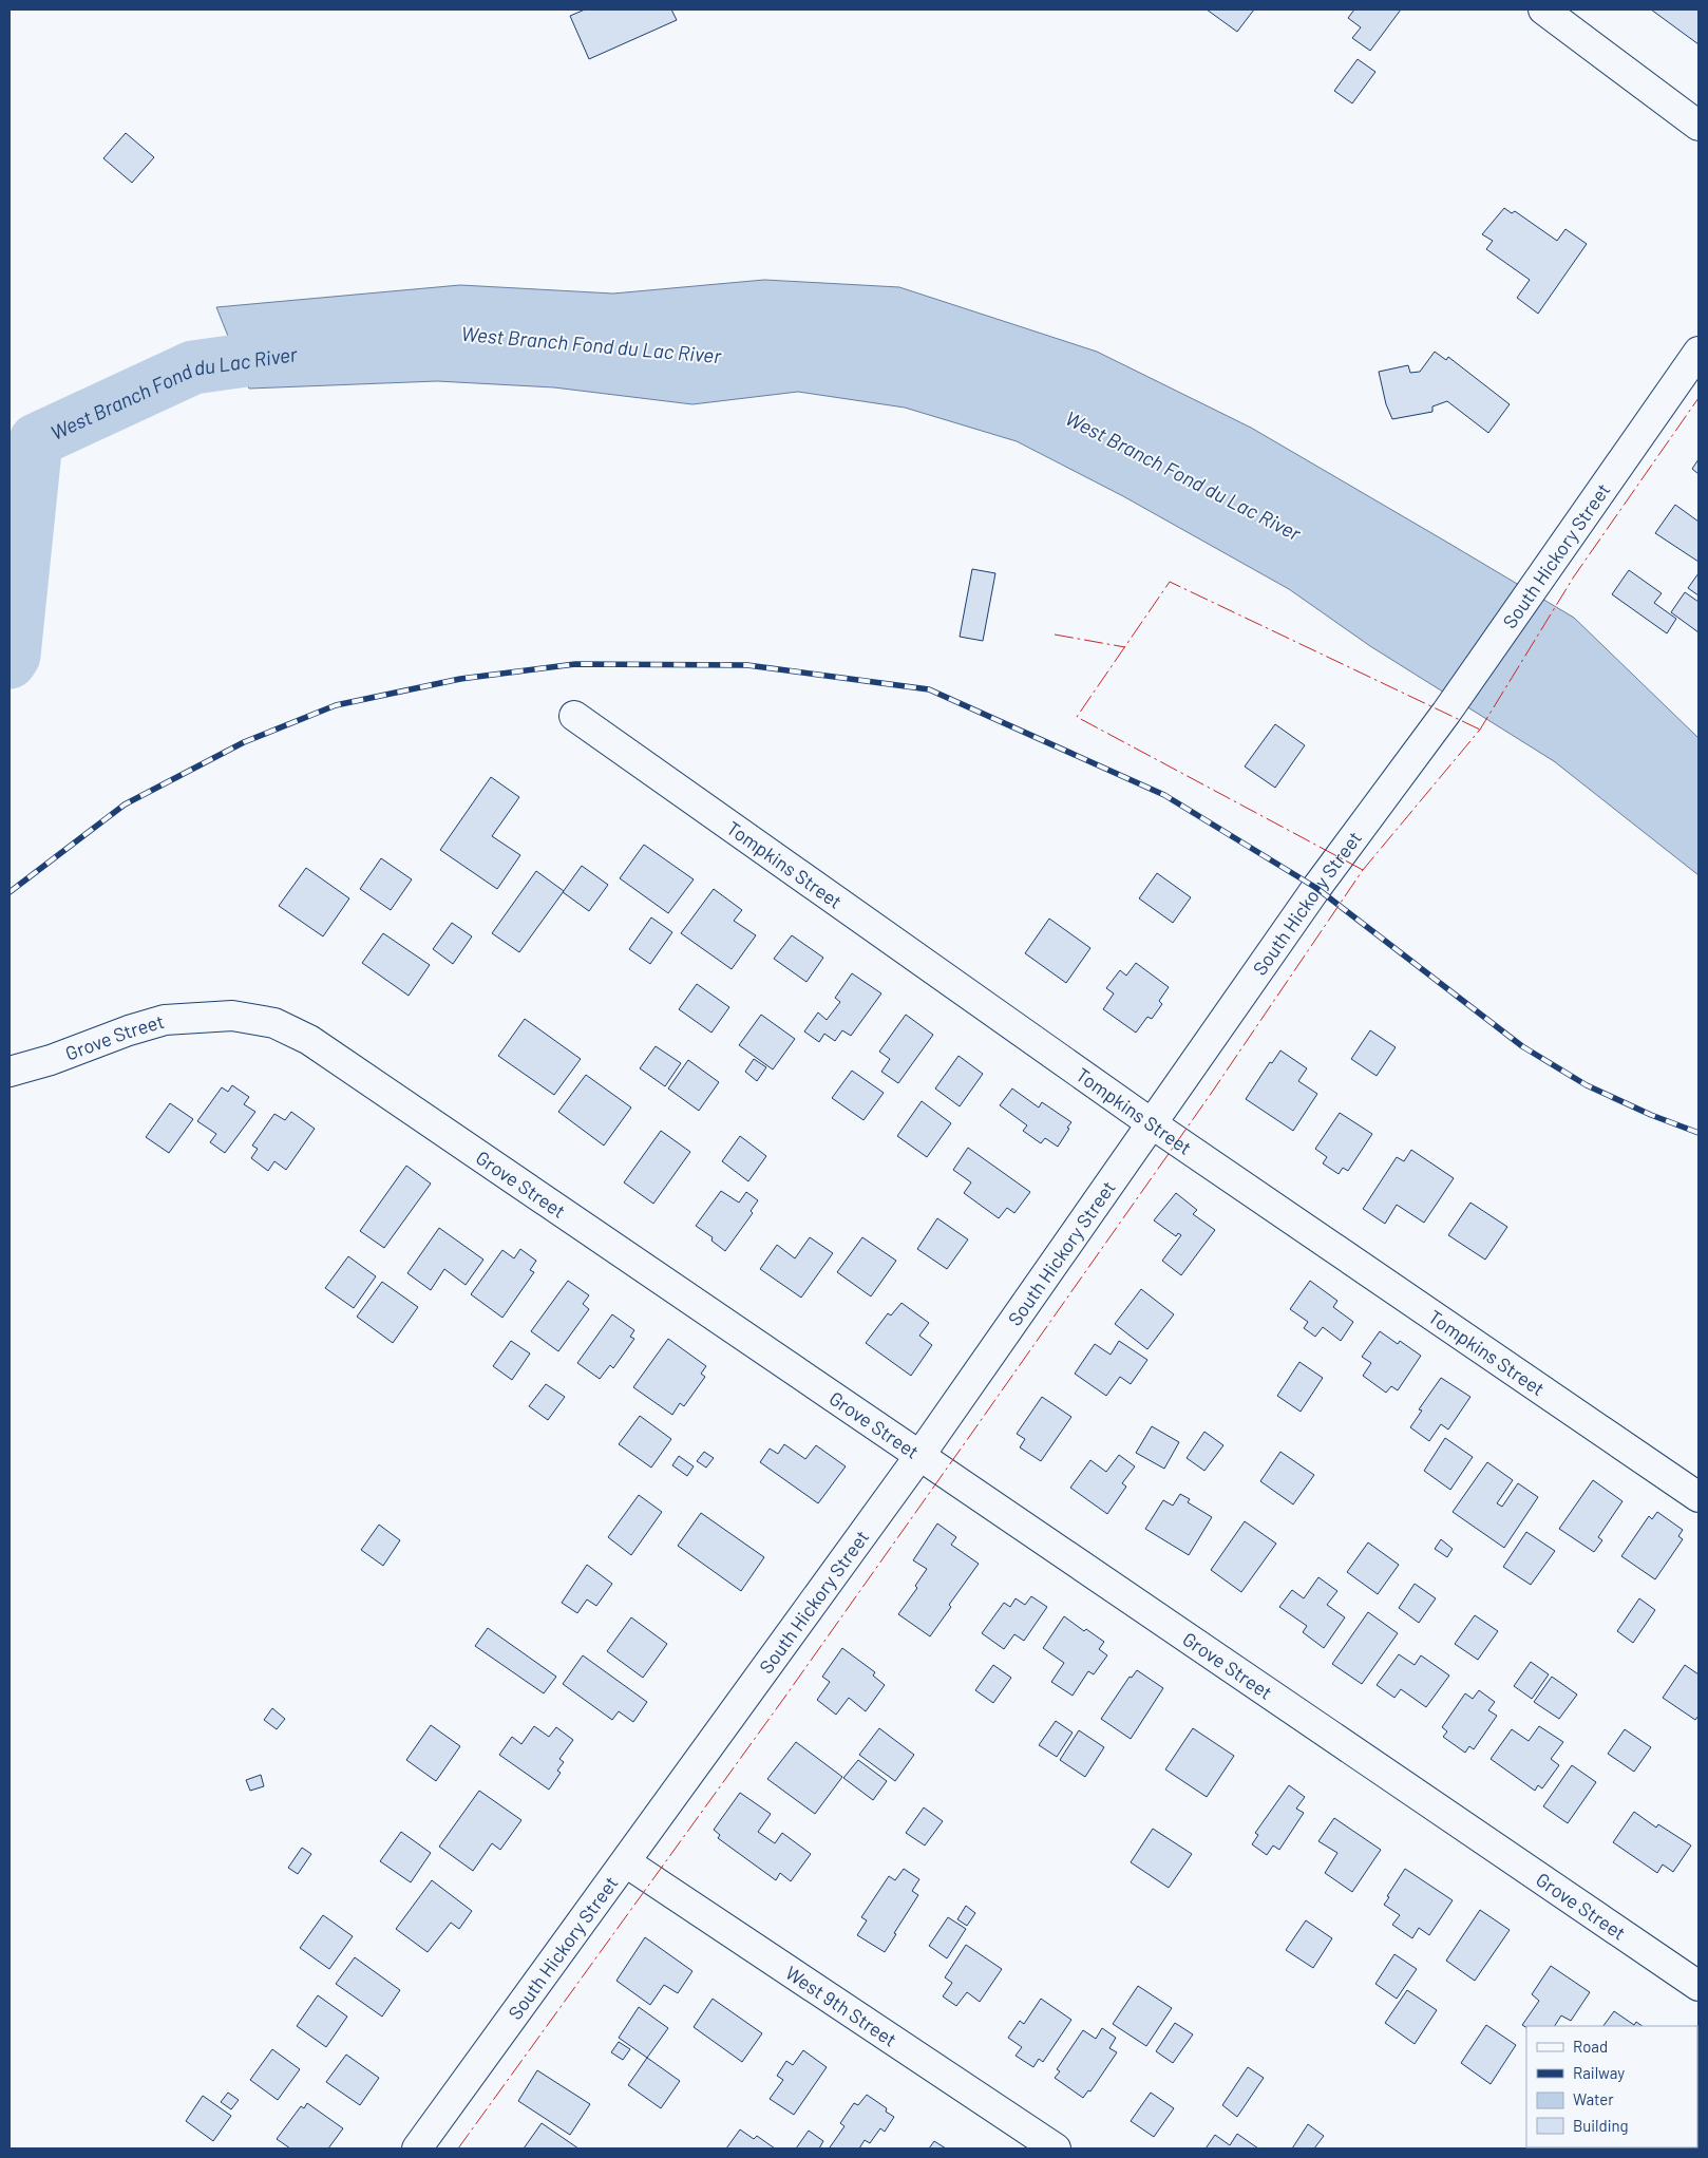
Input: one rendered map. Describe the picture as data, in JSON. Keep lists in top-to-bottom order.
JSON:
{
  "streets": {
    "street": [
      "South Hickory Street",
      "Tompkins Street",
      "Grove Street",
      "West 9th Street"
    ]
  },
  "crossings": [
    ["South Hickory Street", "Tompkins Street"],
    ["South Hickory Street", "Grove Street"],
    ["South Hickory Street", "West 9th Street"]
  ],
  "water": ["West Branch Fond du Lac River"],
  "legend": [
    "Road",
    "Railway",
    "Water",
    "Building"
  ]
}
